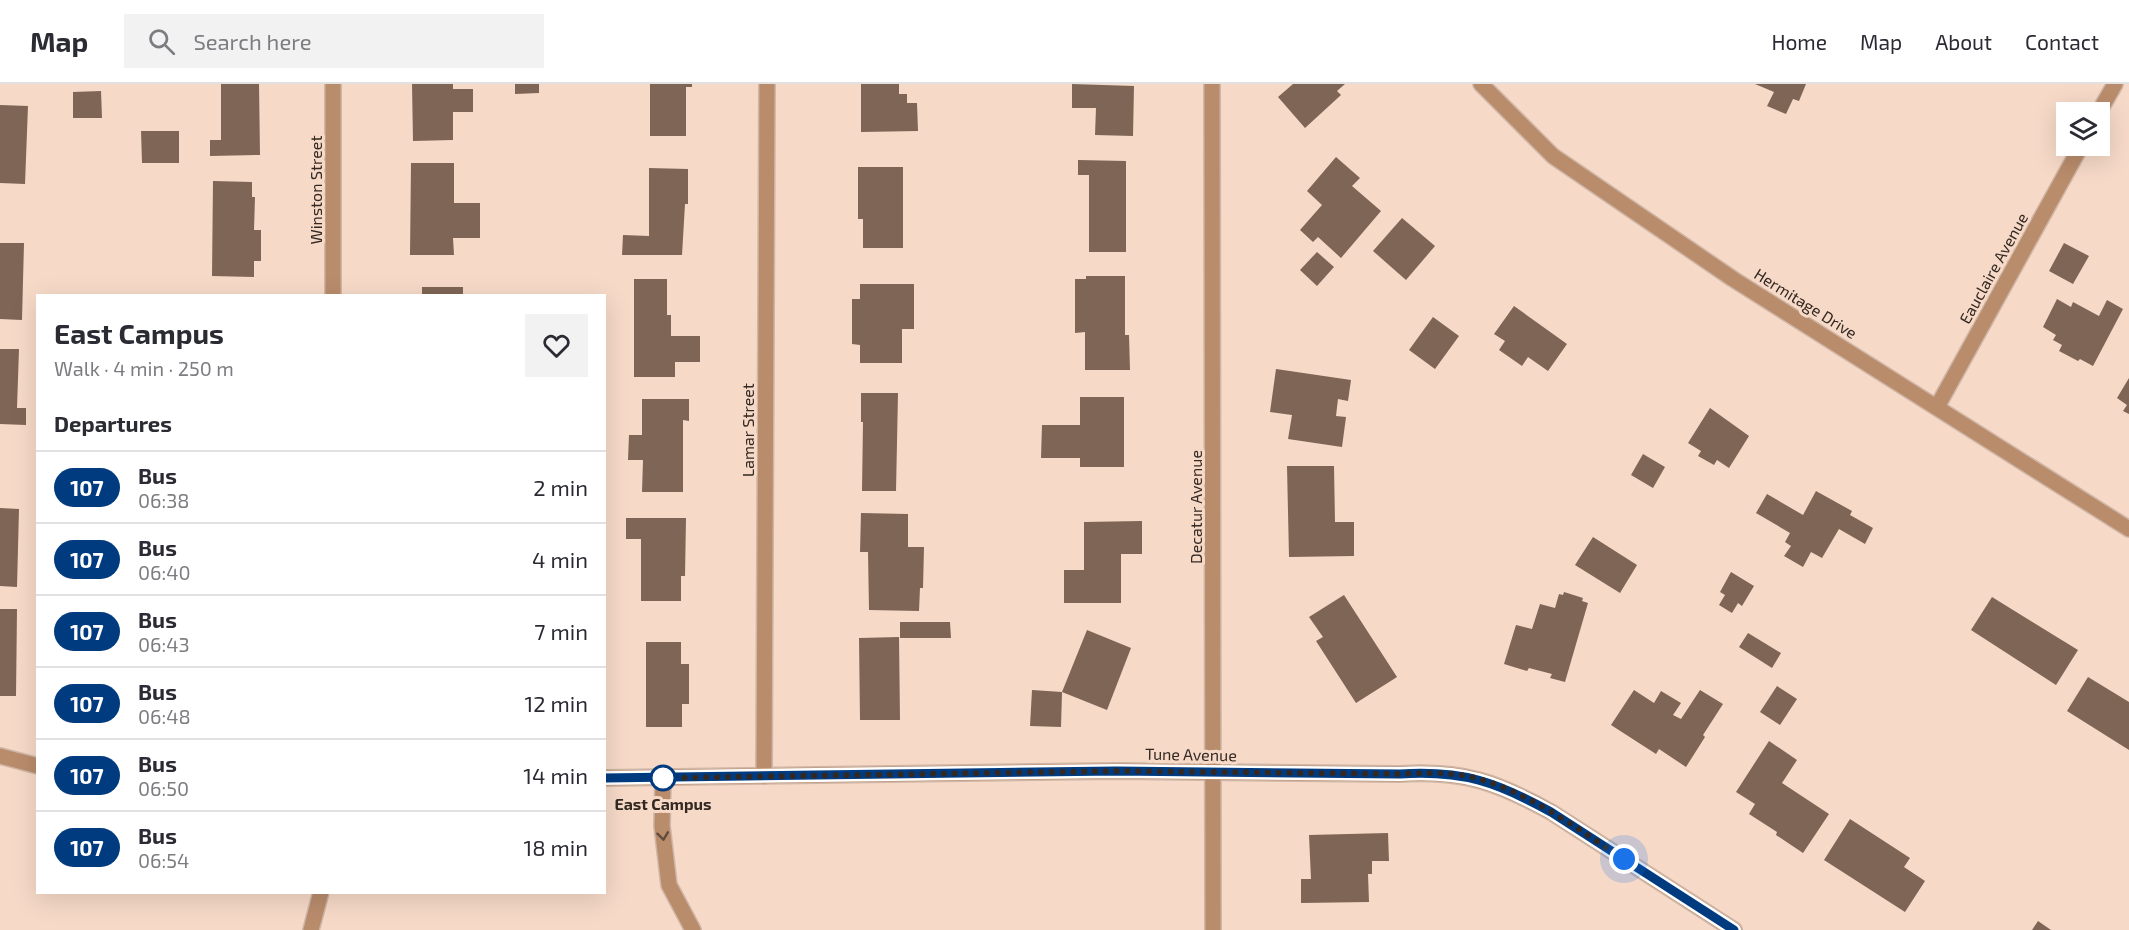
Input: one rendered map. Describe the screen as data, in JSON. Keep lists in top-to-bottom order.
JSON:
{
  "streets": {
    "street": [
      "Winston Street",
      "Eauclaire Avenue",
      "Hermitage Drive",
      "Lamar Street",
      "Decatur Avenue",
      "Tune Avenue"
    ]
  },
  "crossings": [
    ["Eauclaire Avenue", "Hermitage Drive"],
    ["Lamar Street", "Tune Avenue"],
    ["Decatur Avenue", "Tune Avenue"]
  ],
  "places": ["East Campus"],
  "lines": ["bus line 107"],
  "page": {
    "header": "Map",
    "search": "Search here",
    "nav": [
      "Home",
      "Map",
      "About",
      "Contact"
    ],
    "heading": [
      ["East Campus", "Walk · 4 min · 250 m"],
      "Departures"
    ],
    "list": [
      {
        "mark": "107",
        "name": "Bus",
        "note": "06:38",
        "value": "2 min"
      },
      {
        "mark": "107",
        "name": "Bus",
        "note": "06:40",
        "value": "4 min"
      },
      {
        "mark": "107",
        "name": "Bus",
        "note": "06:43",
        "value": "7 min"
      },
      {
        "mark": "107",
        "name": "Bus",
        "note": "06:48",
        "value": "12 min"
      },
      {
        "mark": "107",
        "name": "Bus",
        "note": "06:50",
        "value": "14 min"
      },
      {
        "mark": "107",
        "name": "Bus",
        "note": "06:54",
        "value": "18 min"
      }
    ]
  }
}
